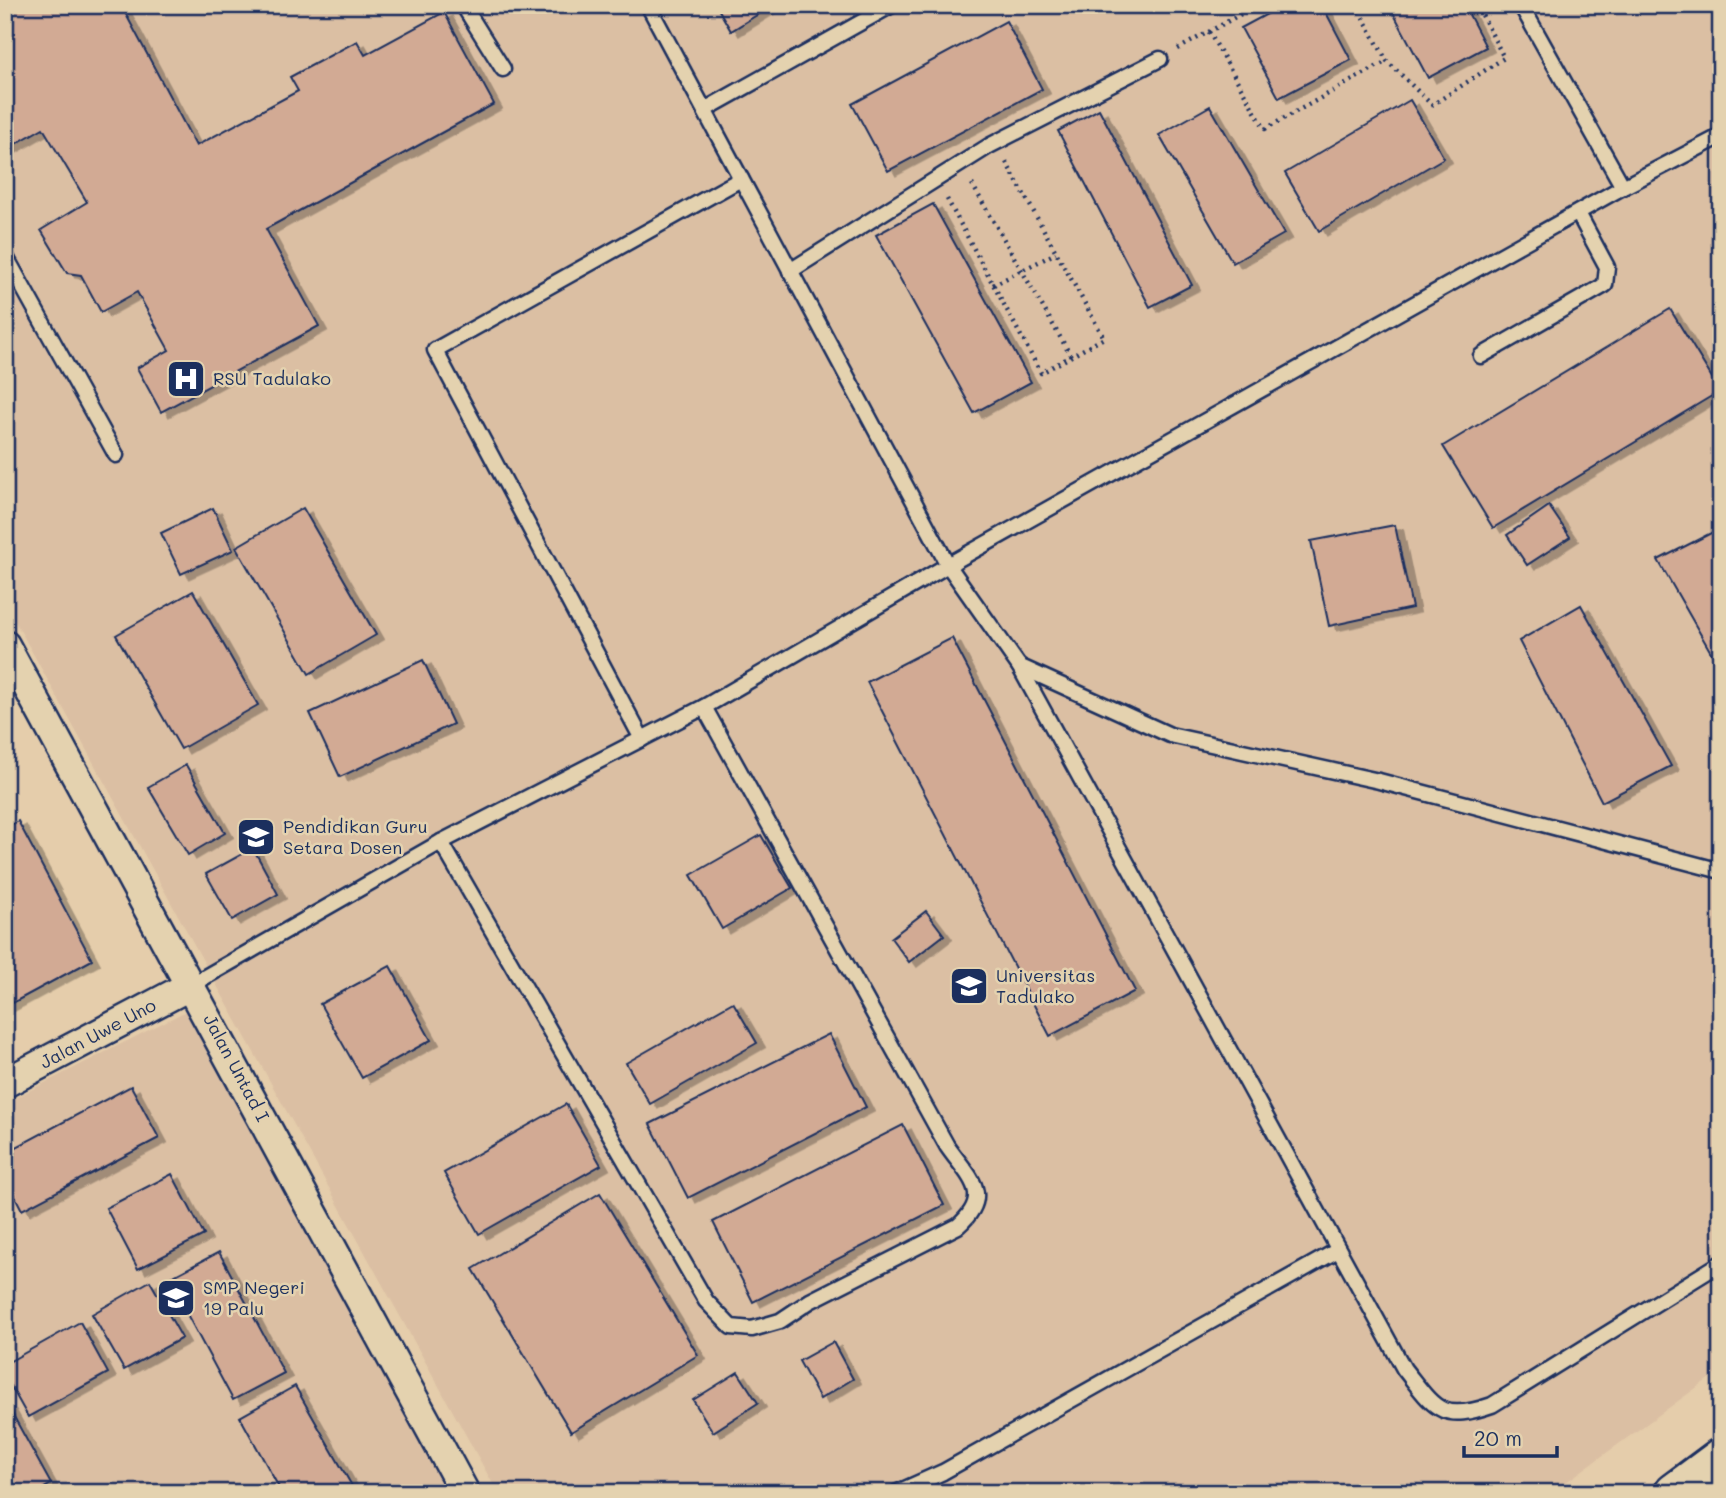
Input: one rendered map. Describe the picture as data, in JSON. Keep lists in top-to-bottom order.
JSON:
{
  "streets": {
    "street": ["Jalan Uwe Uno", "Jalan Untad I"]
  },
  "crossings": [
    ["Jalan Uwe Uno", "Jalan Untad I"]
  ],
  "places": {
    "hospital": ["RSU Tadulako"],
    "school or university": ["Pendidikan Guru Setara Dosen", "Universitas Tadulako", "SMP Negeri 19 Palu"]
  },
  "scale_bar": "20 m"
}
